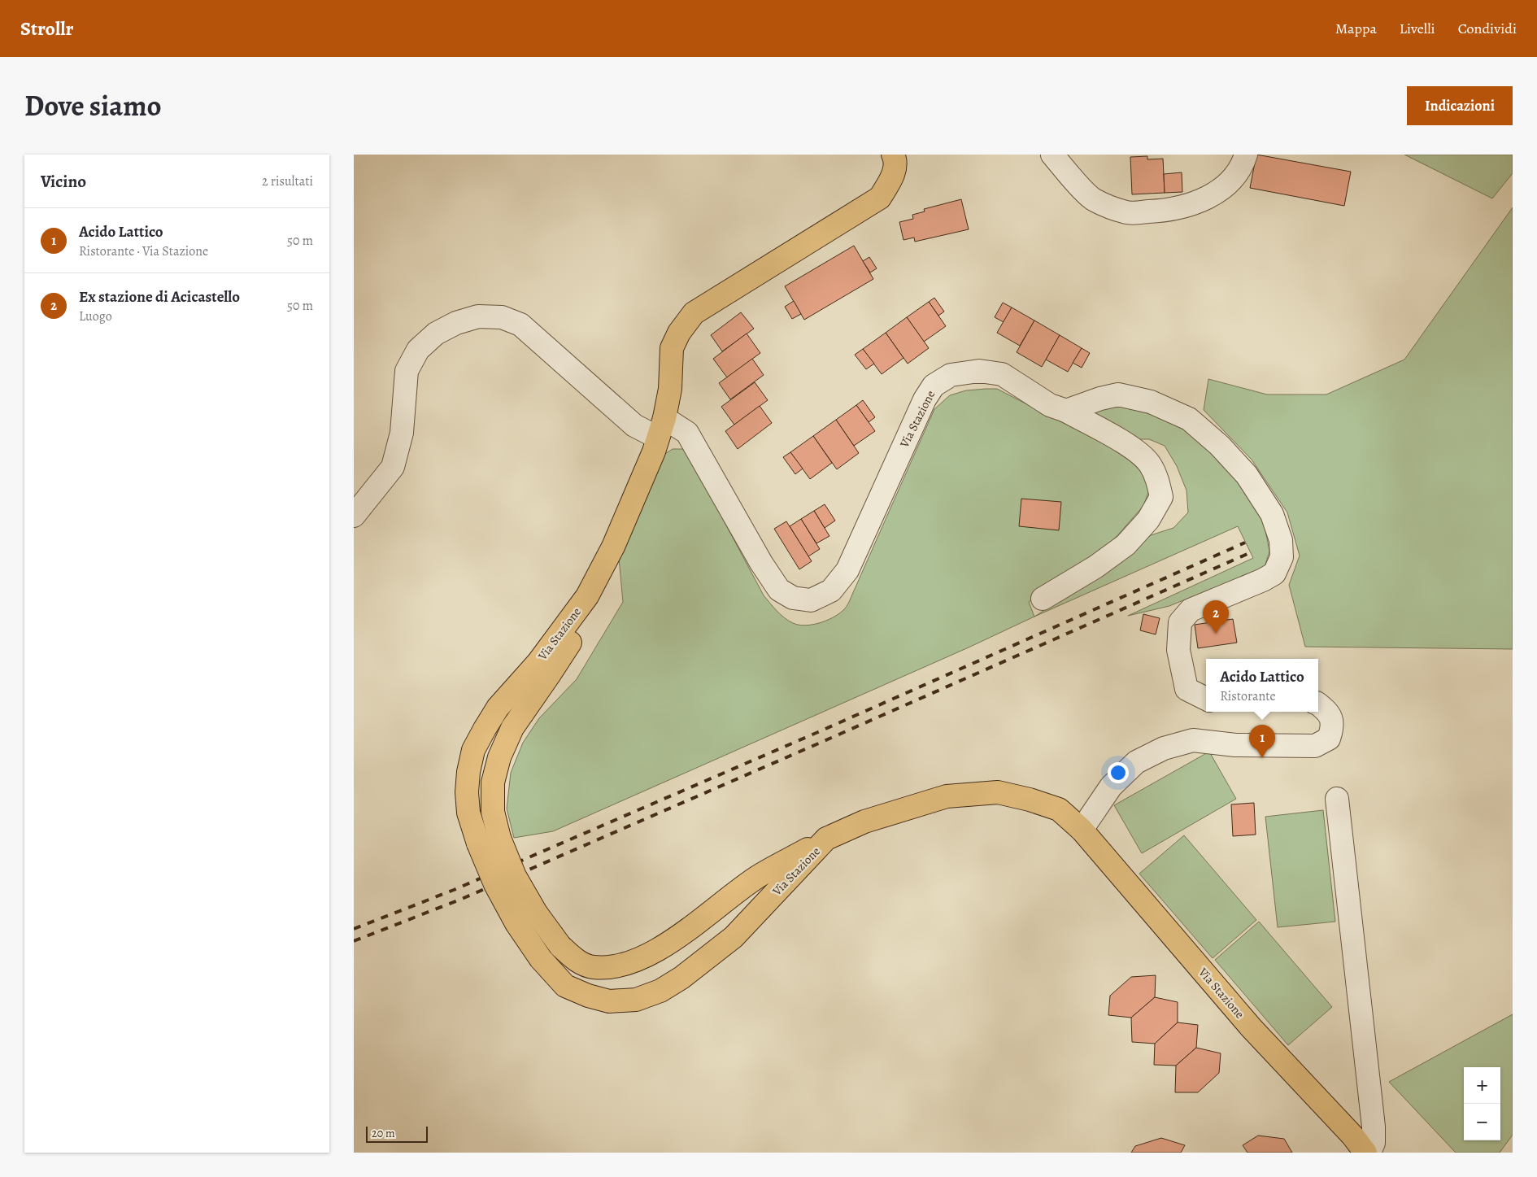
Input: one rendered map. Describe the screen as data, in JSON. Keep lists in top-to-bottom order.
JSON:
{
  "streets": {
    "main road": ["Via Stazione"]
  },
  "scale_bar": "20 m",
  "page": {
    "header": "Strollr",
    "nav": ["Mappa", "Livelli", "Condividi"],
    "title": "Dove siamo",
    "buttons": "Indicazioni",
    "heading": ["Vicino", "2 risultati"],
    "list": [
      {
        "mark": "1",
        "name": "Acido Lattico",
        "note": "Ristorante · Via Stazione",
        "value": "50 m"
      },
      {
        "mark": "2",
        "name": "Ex stazione di Acicastello",
        "note": "Luogo",
        "value": "50 m"
      }
    ],
    "pins": ["2", "1"],
    "popup": ["Acido Lattico", "Ristorante"],
    "map_buttons": ["+", "−"],
    "scale": "20 m"
  }
}
